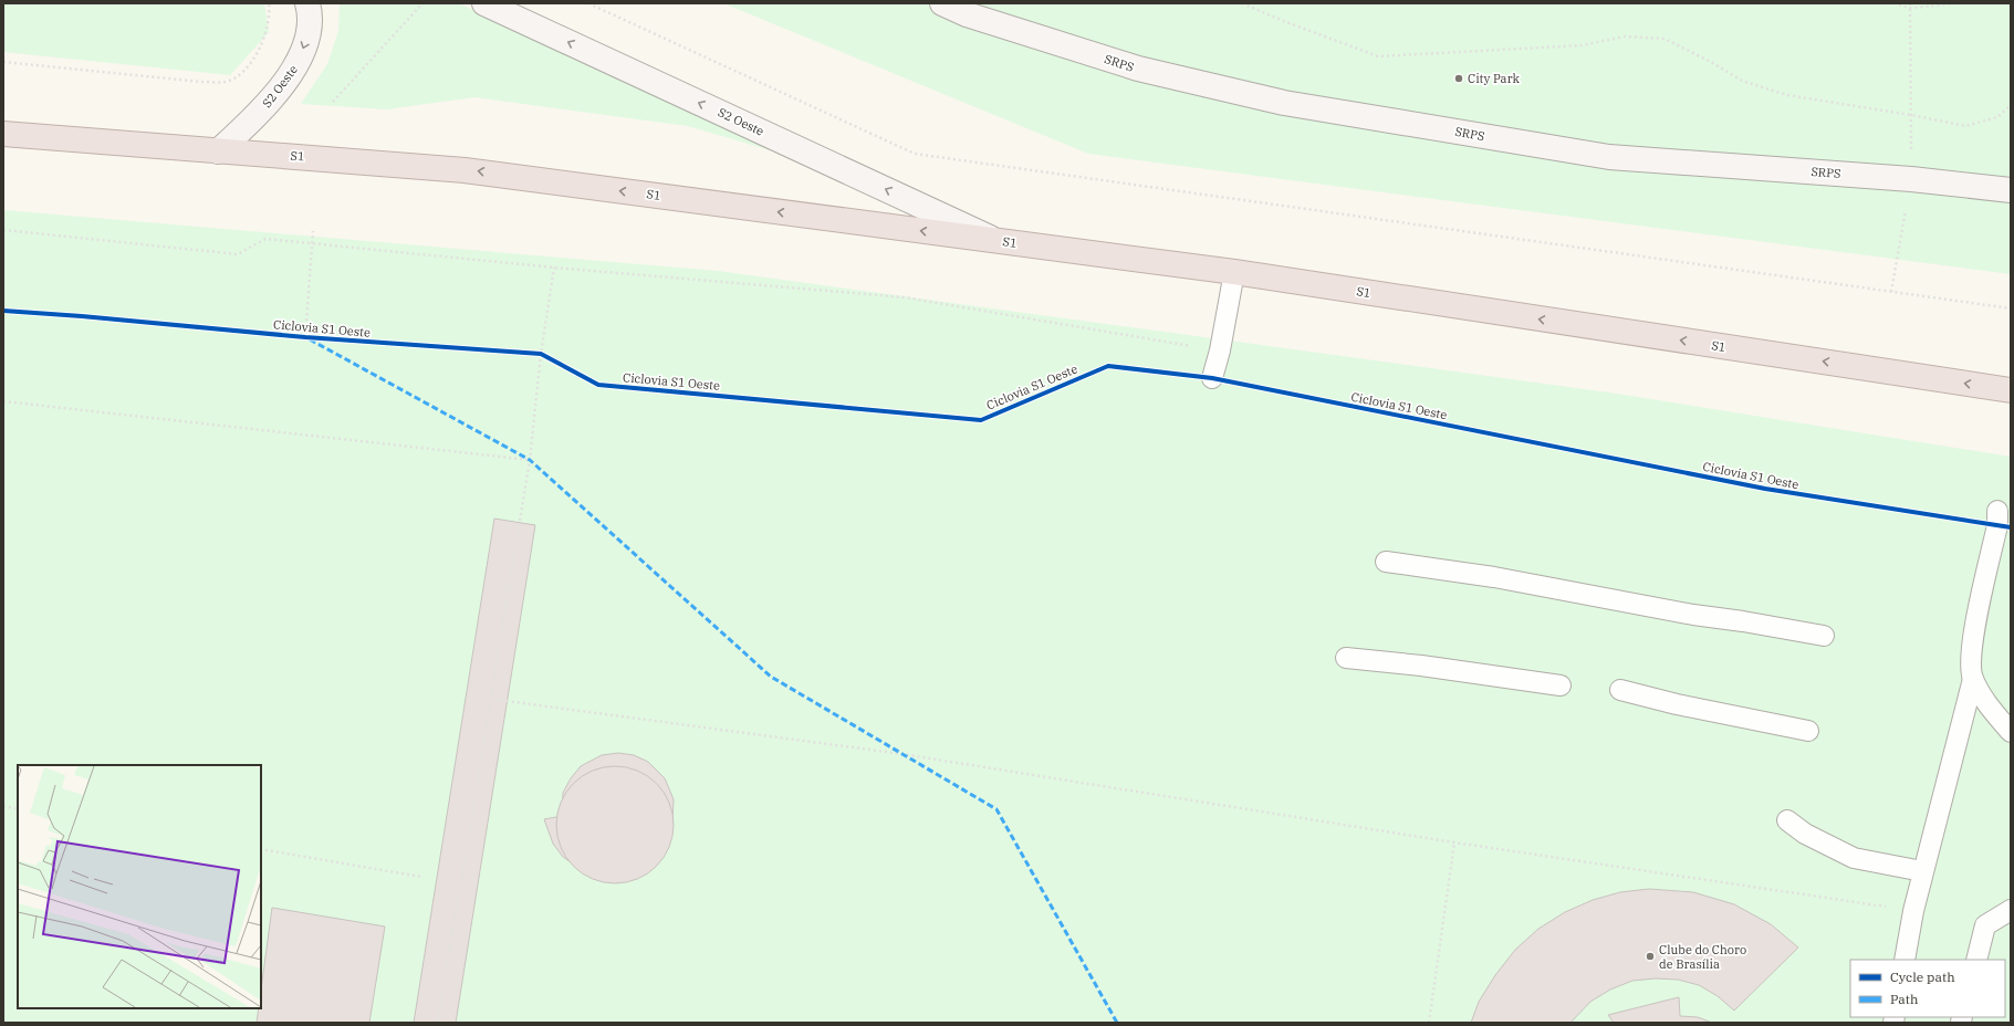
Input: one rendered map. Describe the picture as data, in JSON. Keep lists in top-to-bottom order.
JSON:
{
  "streets": {
    "highway": ["S1"],
    "main road": ["SRPS", "S2 Oeste"],
    "cycle path": ["Ciclovia S1 Oeste"]
  },
  "crossings": [
    ["S2 Oeste", "S1"]
  ],
  "one_way": ["S2 Oeste", "S1"],
  "places": ["City Park", "Clube do Choro de Brasília"],
  "legend": ["Cycle path", "Path"]
}
